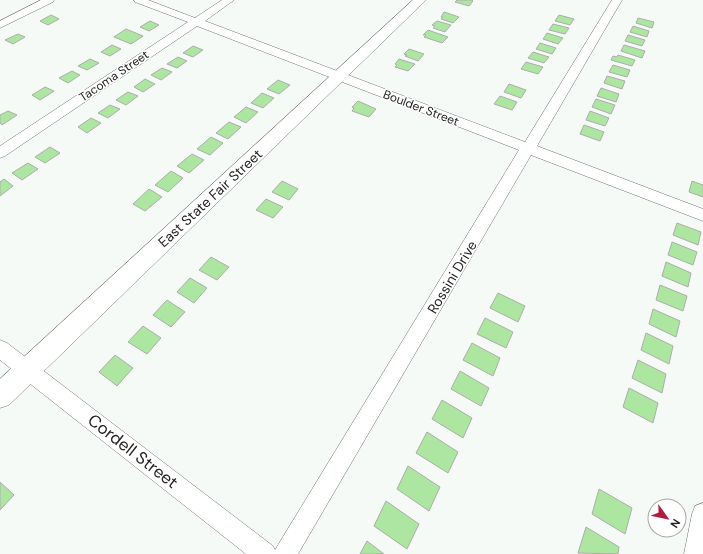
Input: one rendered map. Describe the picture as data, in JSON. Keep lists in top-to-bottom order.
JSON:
{
  "streets": {
    "street": [
      "Tacoma Street",
      "Boulder Street",
      "East State Fair Street",
      "Rossini Drive",
      "Cordell Street"
    ]
  },
  "crossings": [
    ["Tacoma Street", "Boulder Street"],
    ["Boulder Street", "East State Fair Street"],
    ["Boulder Street", "Rossini Drive"],
    ["East State Fair Street", "Cordell Street"]
  ],
  "north": "bottom right"
}
